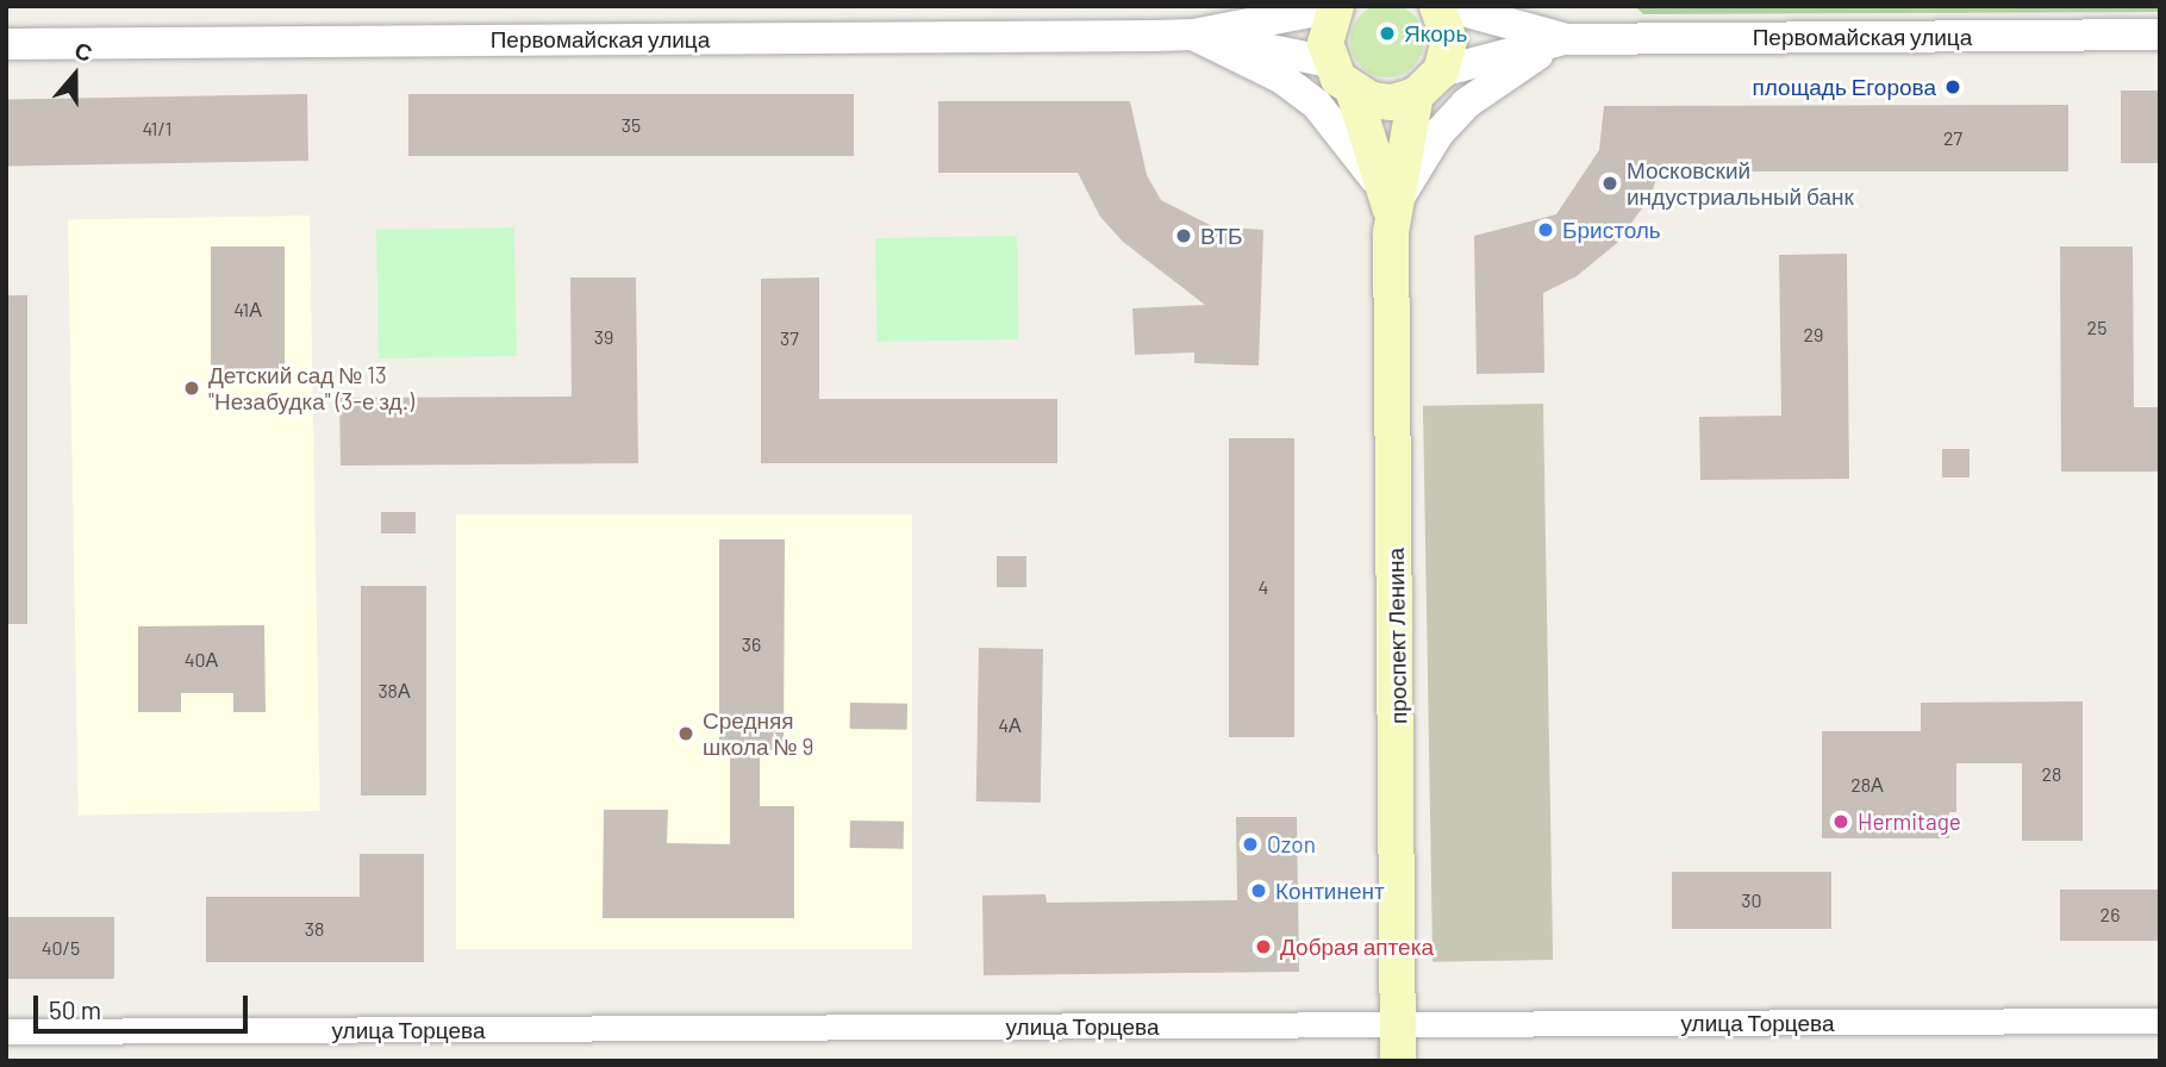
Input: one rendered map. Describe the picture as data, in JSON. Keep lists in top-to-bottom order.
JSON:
{
  "streets": {
    "main road": ["проспект Ленина"],
    "street": ["Первомайская улица", "улица Торцева"]
  },
  "crossings": [
    ["проспект Ленина", "улица Торцева"]
  ],
  "places": [
    "Якорь",
    "площадь Егорова",
    "Московский индустриальный банк",
    "Бристоль",
    "ВТБ",
    "Детский сад № 13 \"Незабудка\" (3-е зд.)",
    "Средняя школа № 9",
    "Hermitage",
    "Ozon",
    "Континент",
    "Добрая аптека"
  ],
  "house_numbers": [
    "35",
    "41/1",
    "27",
    "41А",
    "25",
    "29",
    "39",
    "37",
    "4",
    "36",
    "40А",
    "38А",
    "4А",
    "28",
    "28А",
    "30",
    "26",
    "38",
    "40/5"
  ],
  "scale_bar": "50 m",
  "north": "top"
}
